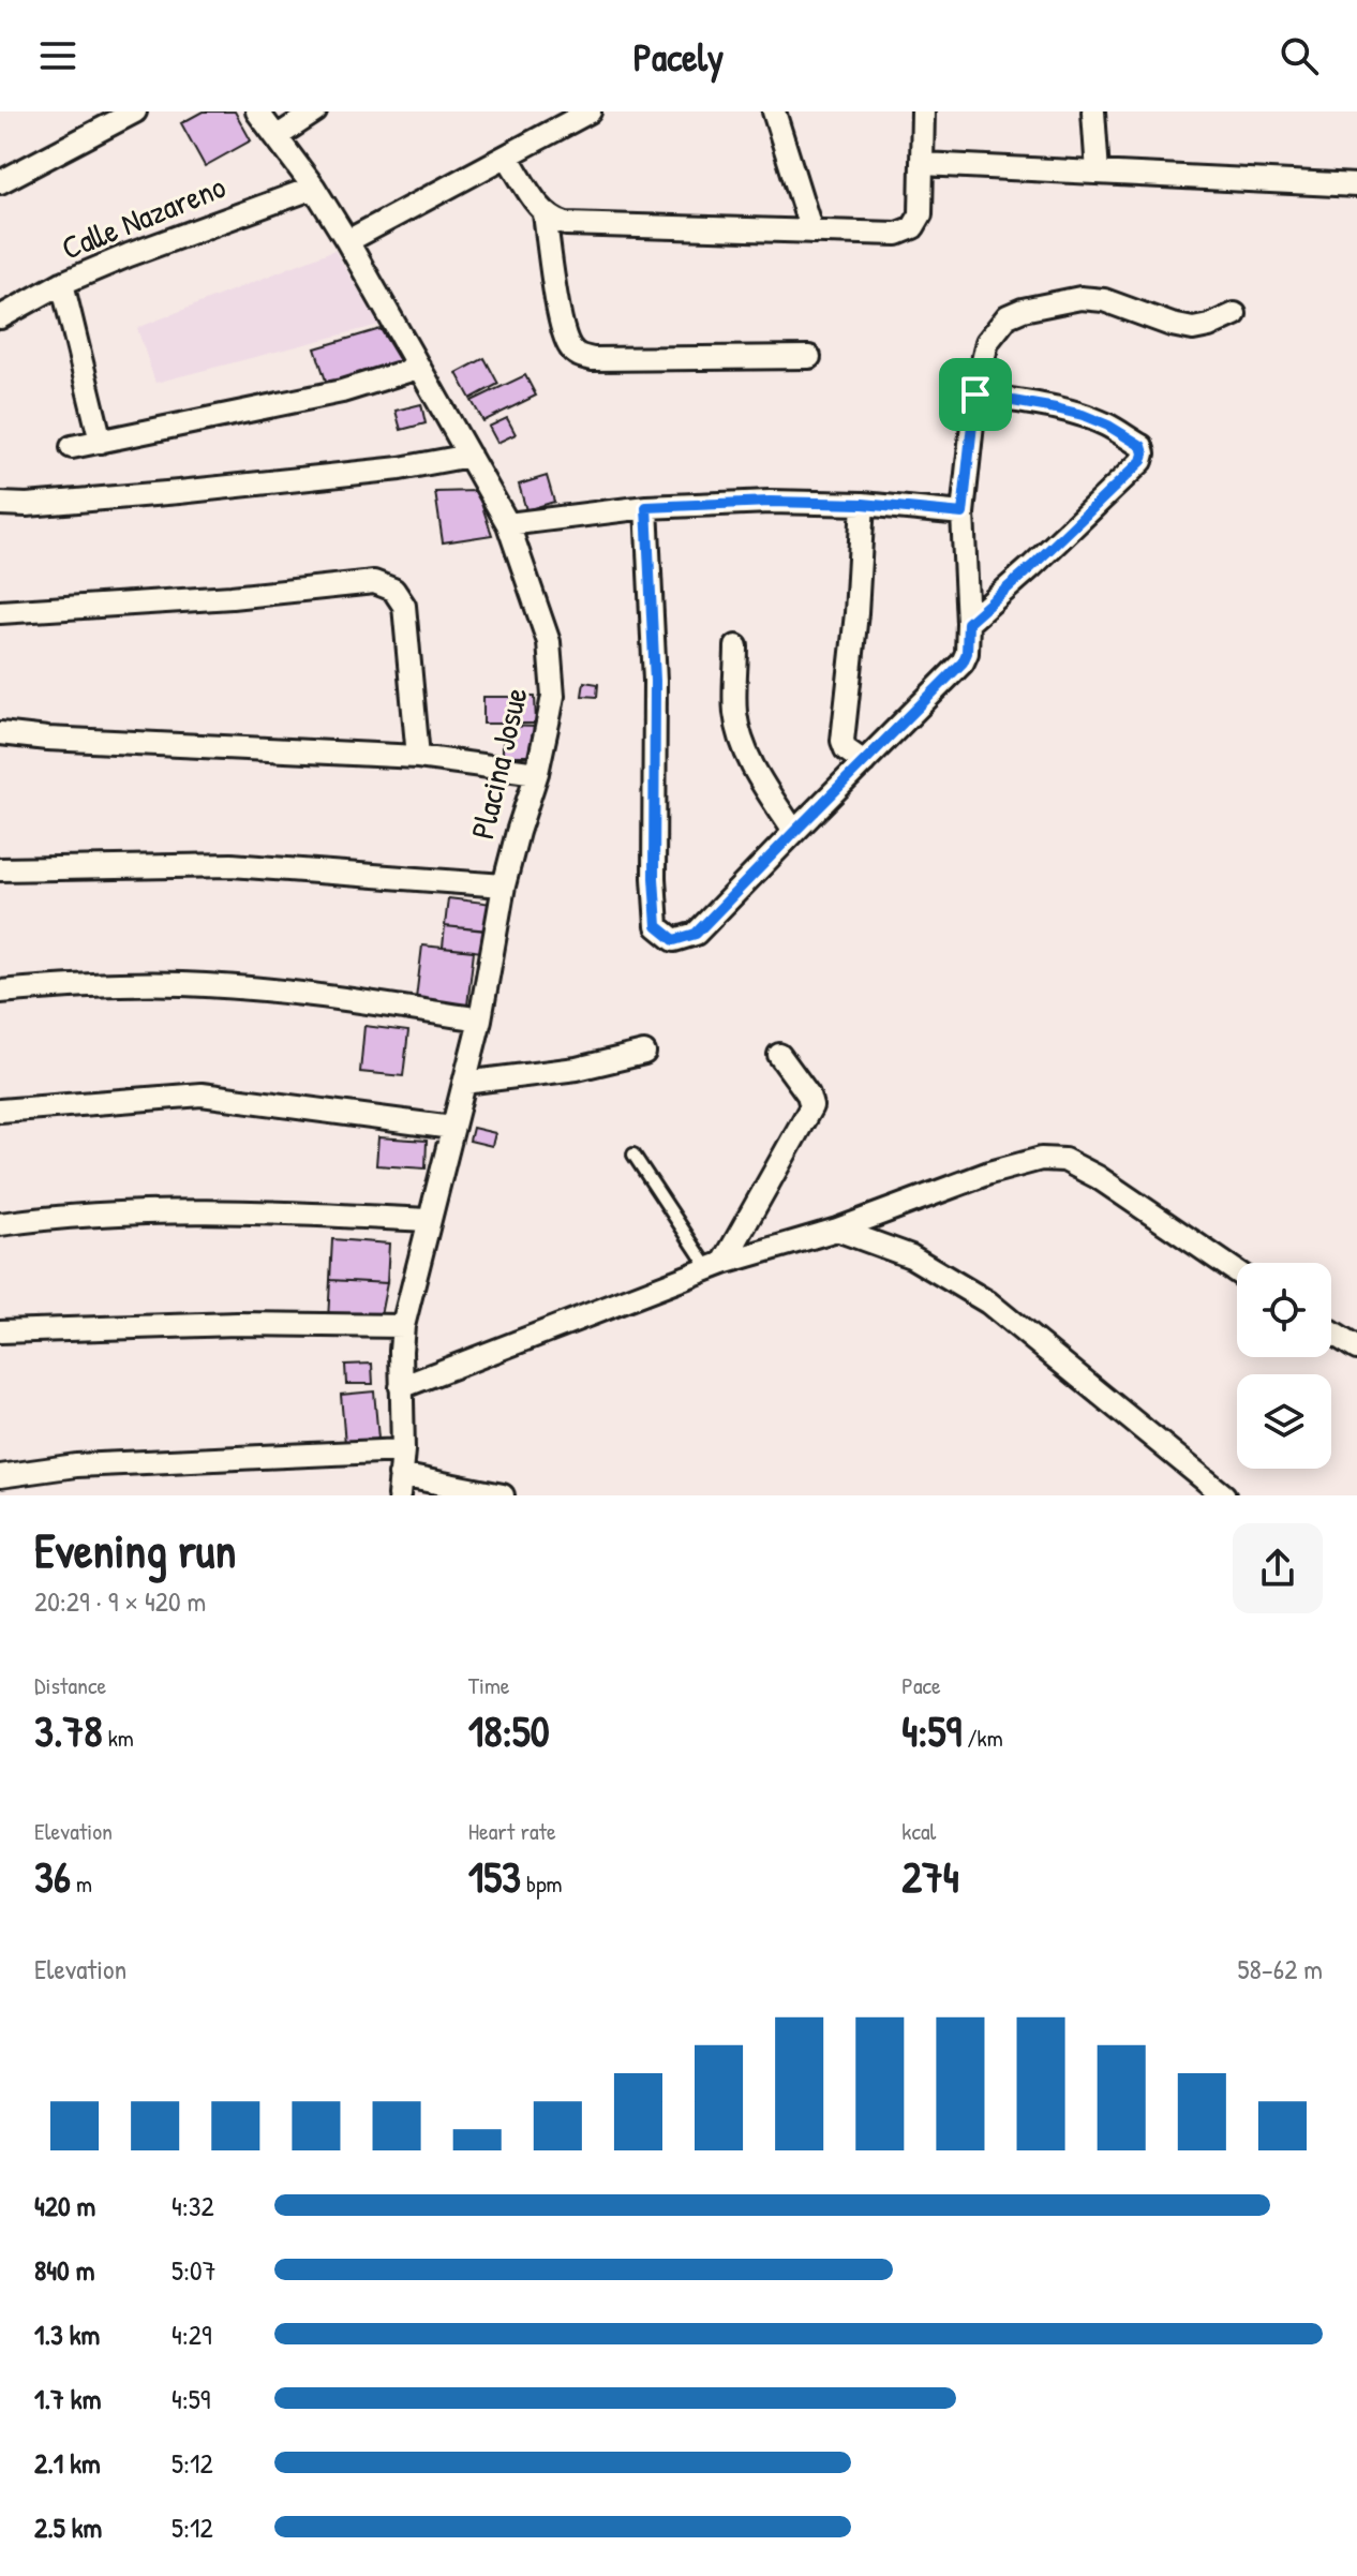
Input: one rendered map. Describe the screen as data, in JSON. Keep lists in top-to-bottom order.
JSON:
{
  "streets": {
    "street": ["Calle Nazareno", "Placina Josue"]
  },
  "crossings": [
    ["Calle Nazareno", "Placina Josue"]
  ],
  "page": {
    "header": "Pacely",
    "heading": ["Evening run", "20:29 · 9 × 420 m"],
    "stats": [
      ["Distance", "3.78 km"],
      ["Time", "18:50"],
      ["Pace", "4:59 /km"],
      ["Elevation", "36 m"],
      ["Heart rate", "153 bpm"],
      ["kcal", "274"]
    ],
    "chart": ["Elevation", "58–62 m"],
    "list": [
      {
        "name": "420 m",
        "note": "4:32"
      },
      {
        "name": "840 m",
        "note": "5:07"
      },
      {
        "name": "1.3 km",
        "note": "4:29"
      },
      {
        "name": "1.7 km",
        "note": "4:59"
      },
      {
        "name": "2.1 km",
        "note": "5:12"
      },
      {
        "name": "2.5 km",
        "note": "5:12"
      }
    ]
  }
}
